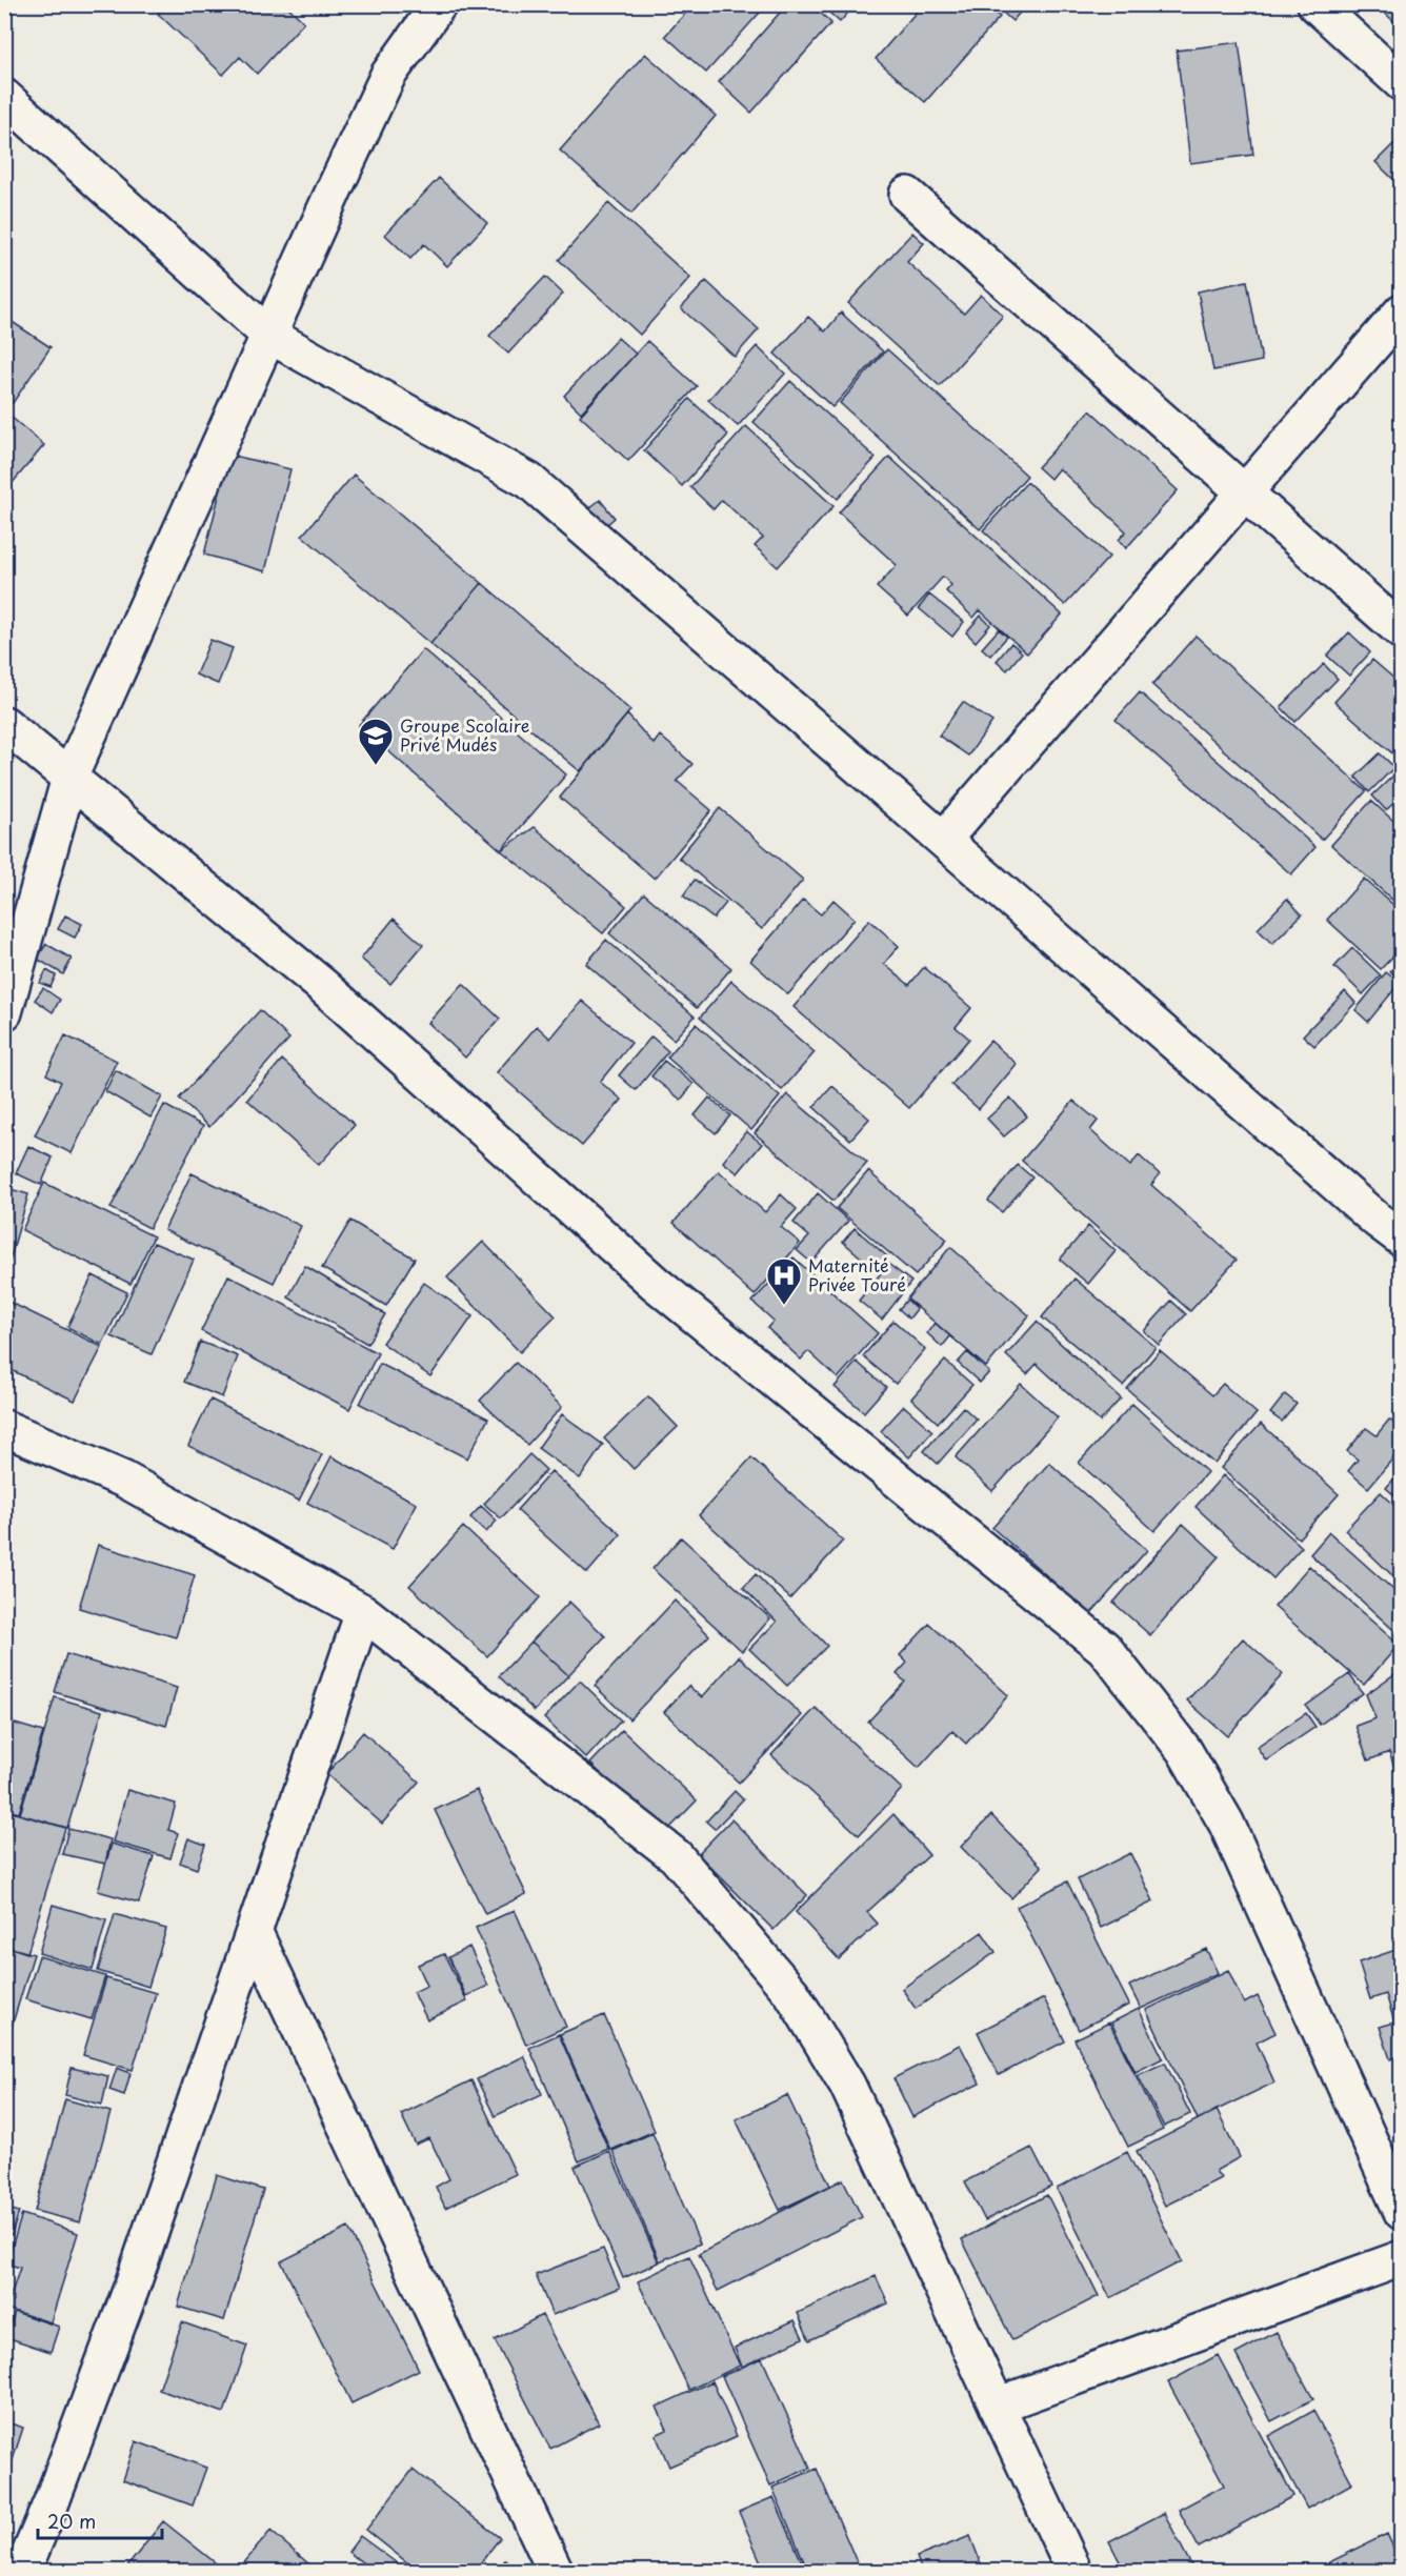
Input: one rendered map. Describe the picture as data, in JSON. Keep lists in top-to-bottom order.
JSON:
{
  "places": {
    "school or university": ["Groupe Scolaire Privé Mudés"],
    "hospital": ["Maternité Privée Touré"]
  },
  "scale_bar": "20 m"
}
